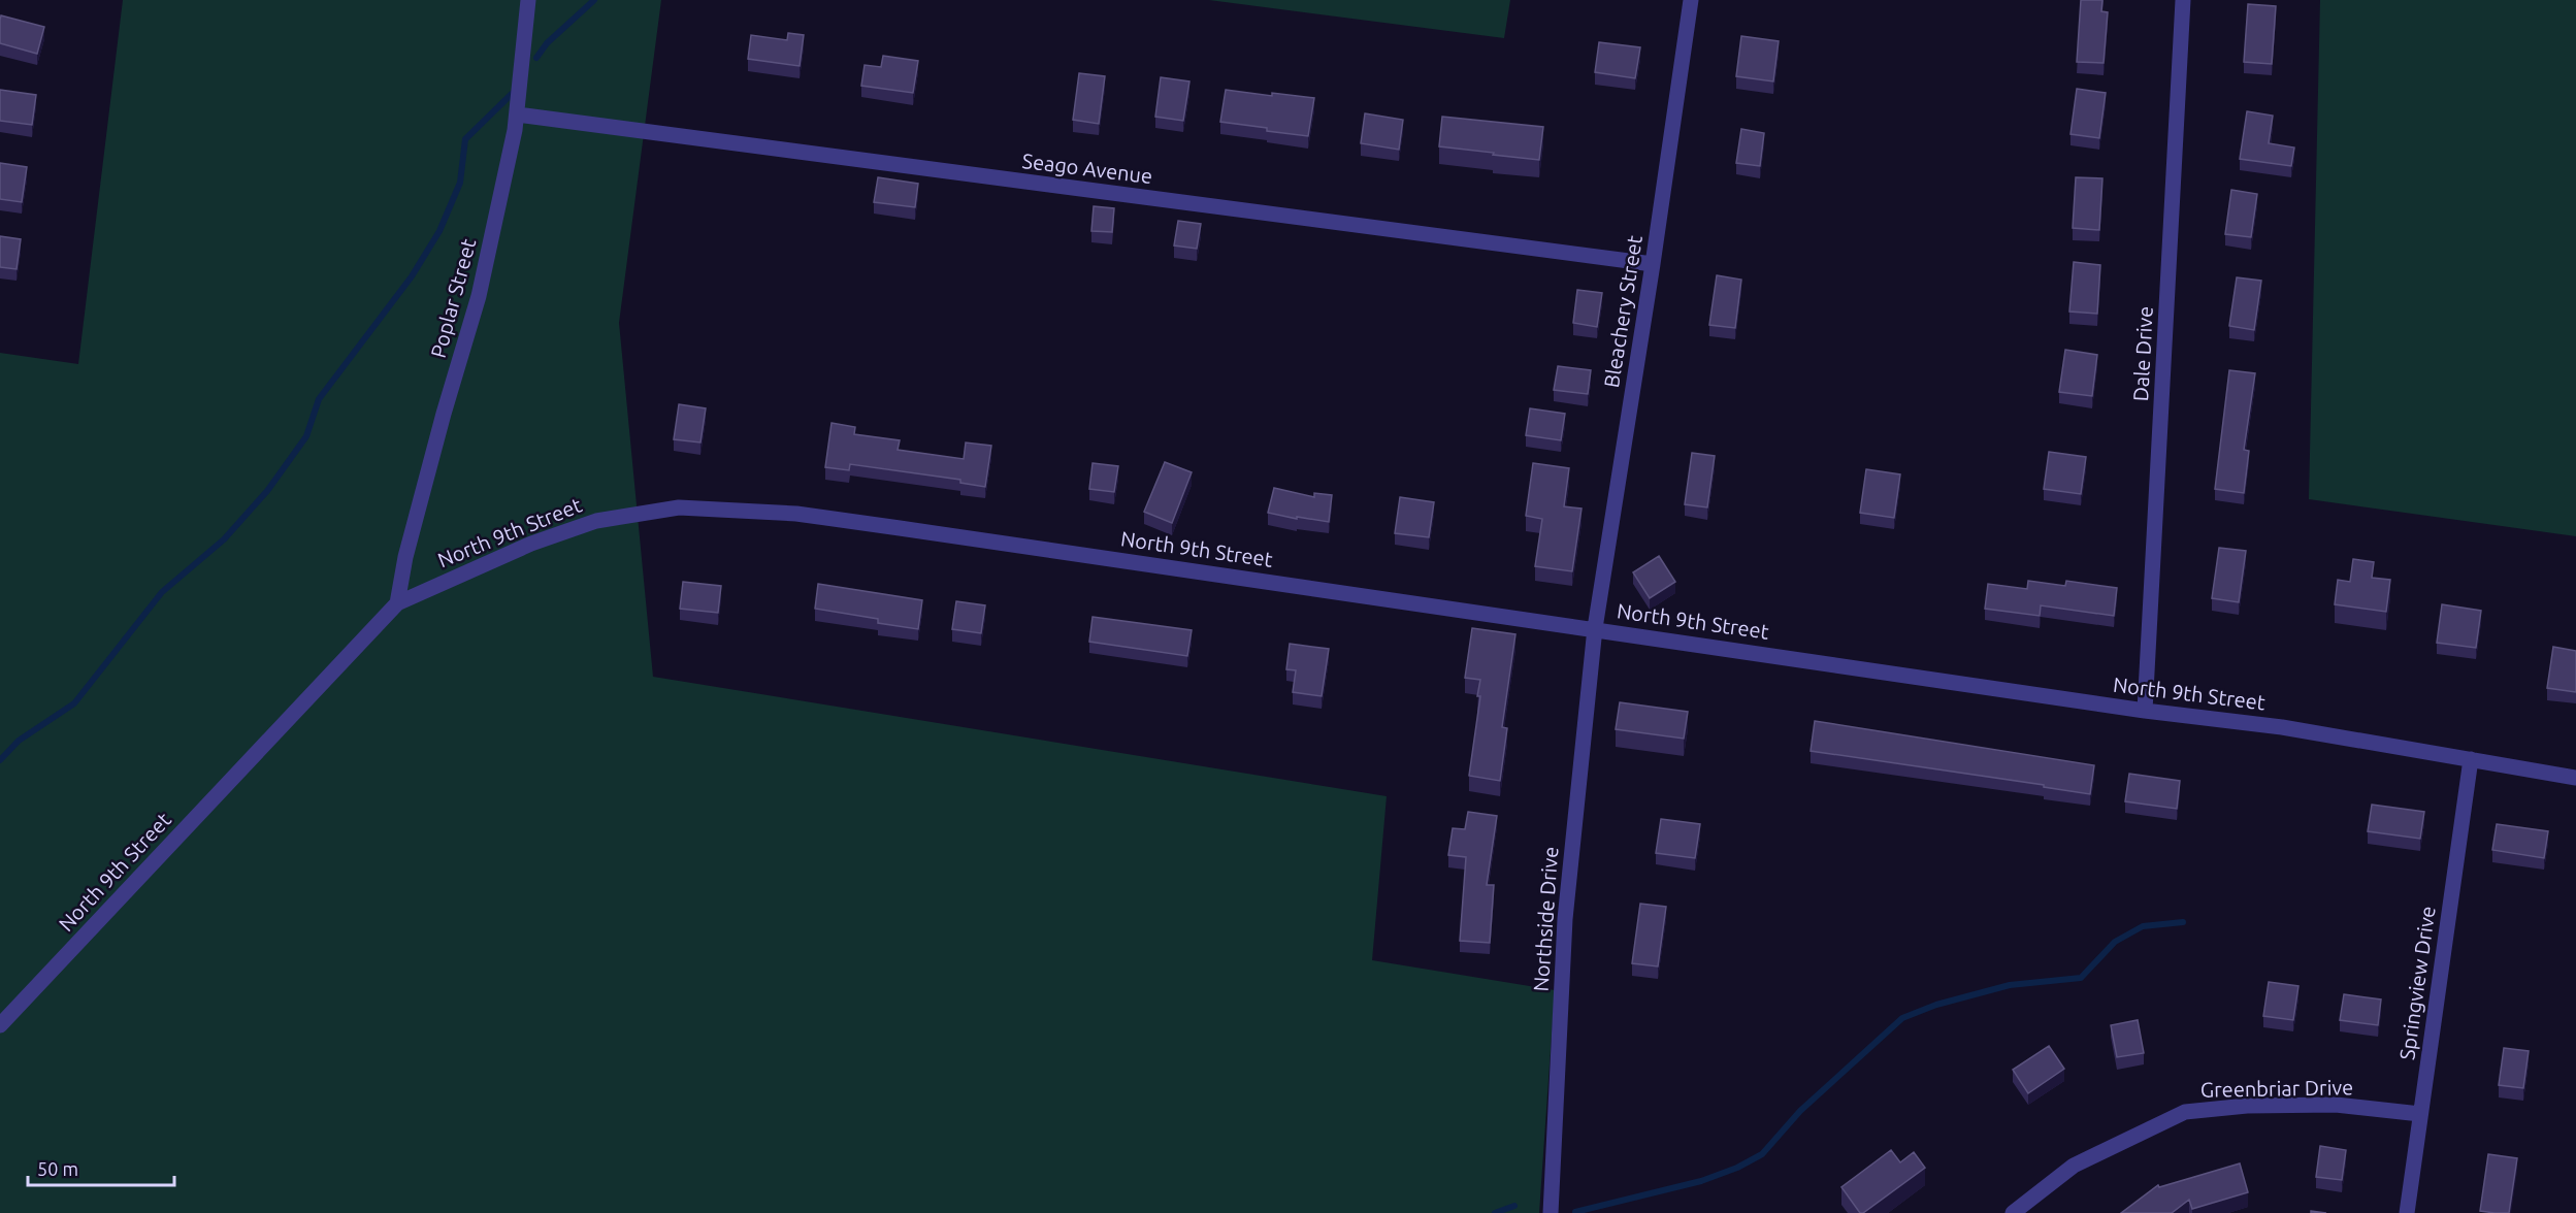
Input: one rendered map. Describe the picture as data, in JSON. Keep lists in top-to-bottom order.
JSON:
{
  "streets": {
    "street": [
      "Seago Avenue",
      "Poplar Street",
      "Bleachery Street",
      "Dale Drive",
      "North 9th Street",
      "Northside Drive",
      "Springview Drive",
      "Greenbriar Drive"
    ]
  },
  "crossings": [
    ["Seago Avenue", "Poplar Street"],
    ["Seago Avenue", "Bleachery Street"],
    ["Poplar Street", "North 9th Street"],
    ["Bleachery Street", "North 9th Street"],
    ["Bleachery Street", "Northside Drive"],
    ["Dale Drive", "North 9th Street"],
    ["North 9th Street", "Northside Drive"],
    ["North 9th Street", "Springview Drive"],
    ["Springview Drive", "Greenbriar Drive"]
  ],
  "scale_bar": "50 m"
}
